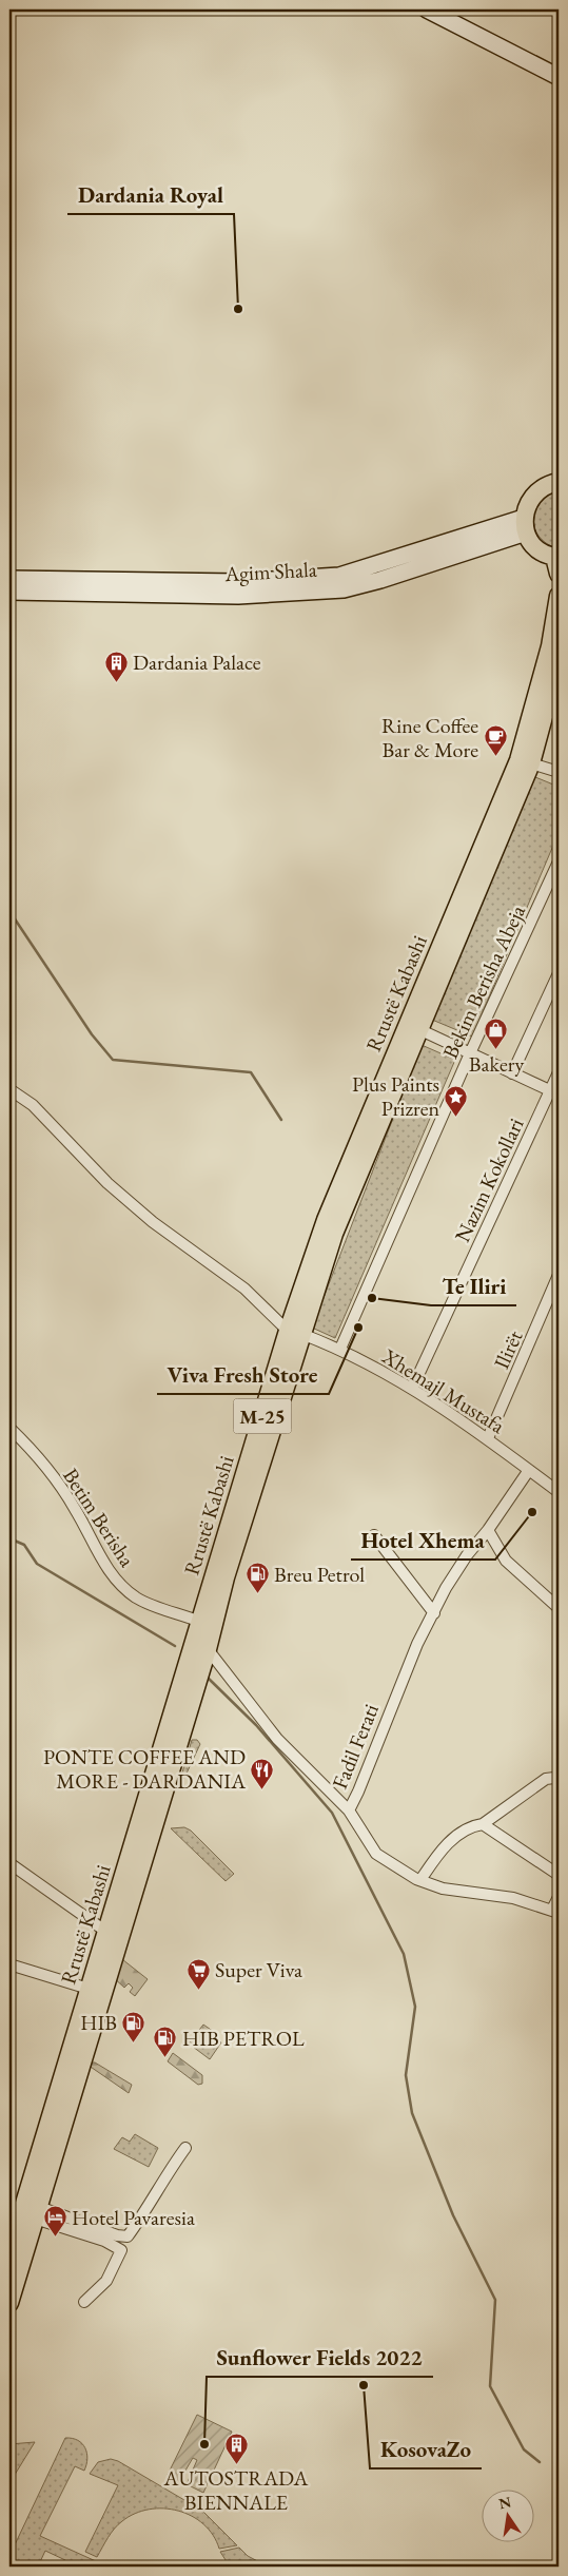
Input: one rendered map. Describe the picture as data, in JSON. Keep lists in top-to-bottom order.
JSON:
{
  "streets": {
    "main road": ["Agim Shala", "Rrustë Kabashi", "M-25"],
    "street": [
      "Bekim Berisha Abeja",
      "Nazim Kokollari",
      "Ilirët",
      "Xhemajl Mustafa",
      "Betim Berisha",
      "Fadil Ferati"
    ]
  },
  "crossings": [
    ["Bekim Berisha Abeja", "Xhemajl Mustafa"],
    ["Rrustë Kabashi", "Xhemajl Mustafa"],
    ["Rrustë Kabashi", "Betim Berisha"],
    ["Nazim Kokollari", "Xhemajl Mustafa"],
    ["Ilirët", "Xhemajl Mustafa"],
    ["Xhemajl Mustafa", "Fadil Ferati"]
  ],
  "places": {
    "other": [
      "Dardania Royal",
      "Te Iliri",
      "Viva Fresh Store",
      "Hotel Xhema",
      "KosovaZo",
      "Sunflower Fields 2022"
    ],
    "building": ["Dardania Palace", "AUTOSTRADA BIENNALE"],
    "cafe": ["Rine Coffee Bar & More"],
    "shop": ["Bakery"],
    "place": ["Plus Paints Prizren"],
    "fuel station": ["Breu Petrol", "HIB", "HIB PETROL"],
    "restaurant": ["PONTE COFFEE AND MORE - DARDANIA"],
    "supermarket": ["Super Viva"],
    "hotel": ["Hotel Pavaresia"]
  },
  "north": "top"
}
